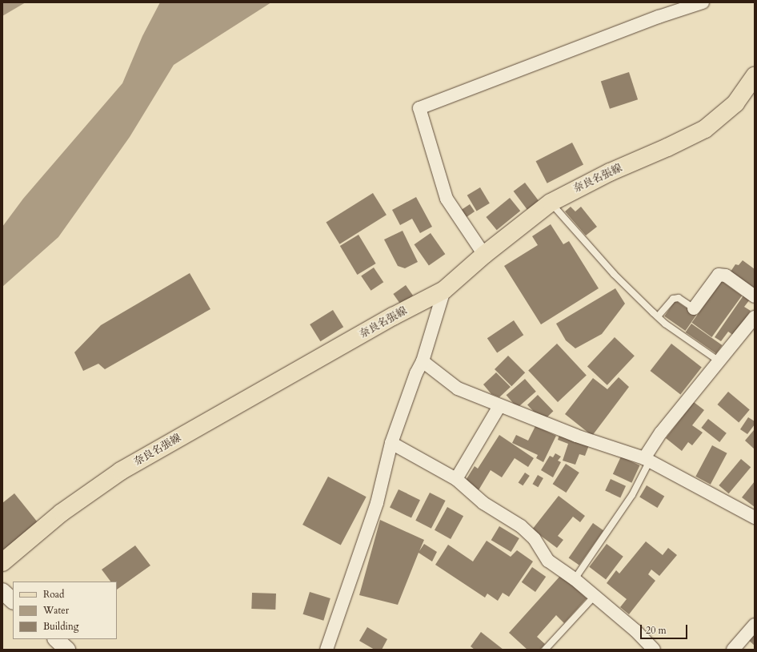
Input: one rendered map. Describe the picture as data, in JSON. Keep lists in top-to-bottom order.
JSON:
{
  "streets": {
    "main road": ["奈良名張線"]
  },
  "legend": ["Road", "Water", "Building"],
  "scale_bar": "20 m"
}
